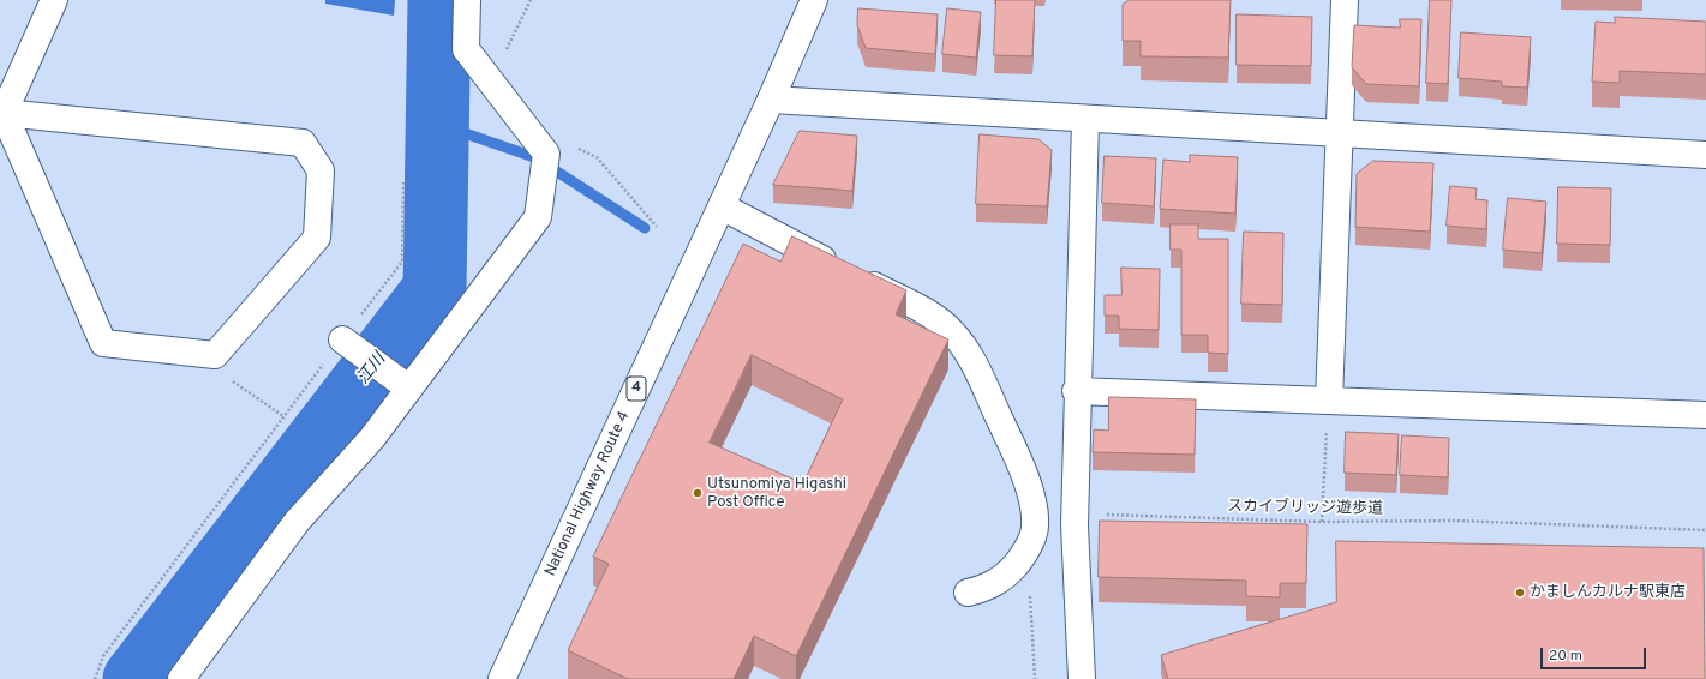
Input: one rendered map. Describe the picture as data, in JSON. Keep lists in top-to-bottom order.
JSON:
{
  "streets": {
    "main road": ["4", "National Highway Route 4"],
    "path": ["スカイブリッジ遊歩道"]
  },
  "crossings": [
    ["4", "National Highway Route 4"]
  ],
  "water": ["江川"],
  "places": ["Utsunomiya Higashi Post Office", "かましんカルナ駅東店"],
  "scale_bar": "20 m"
}
